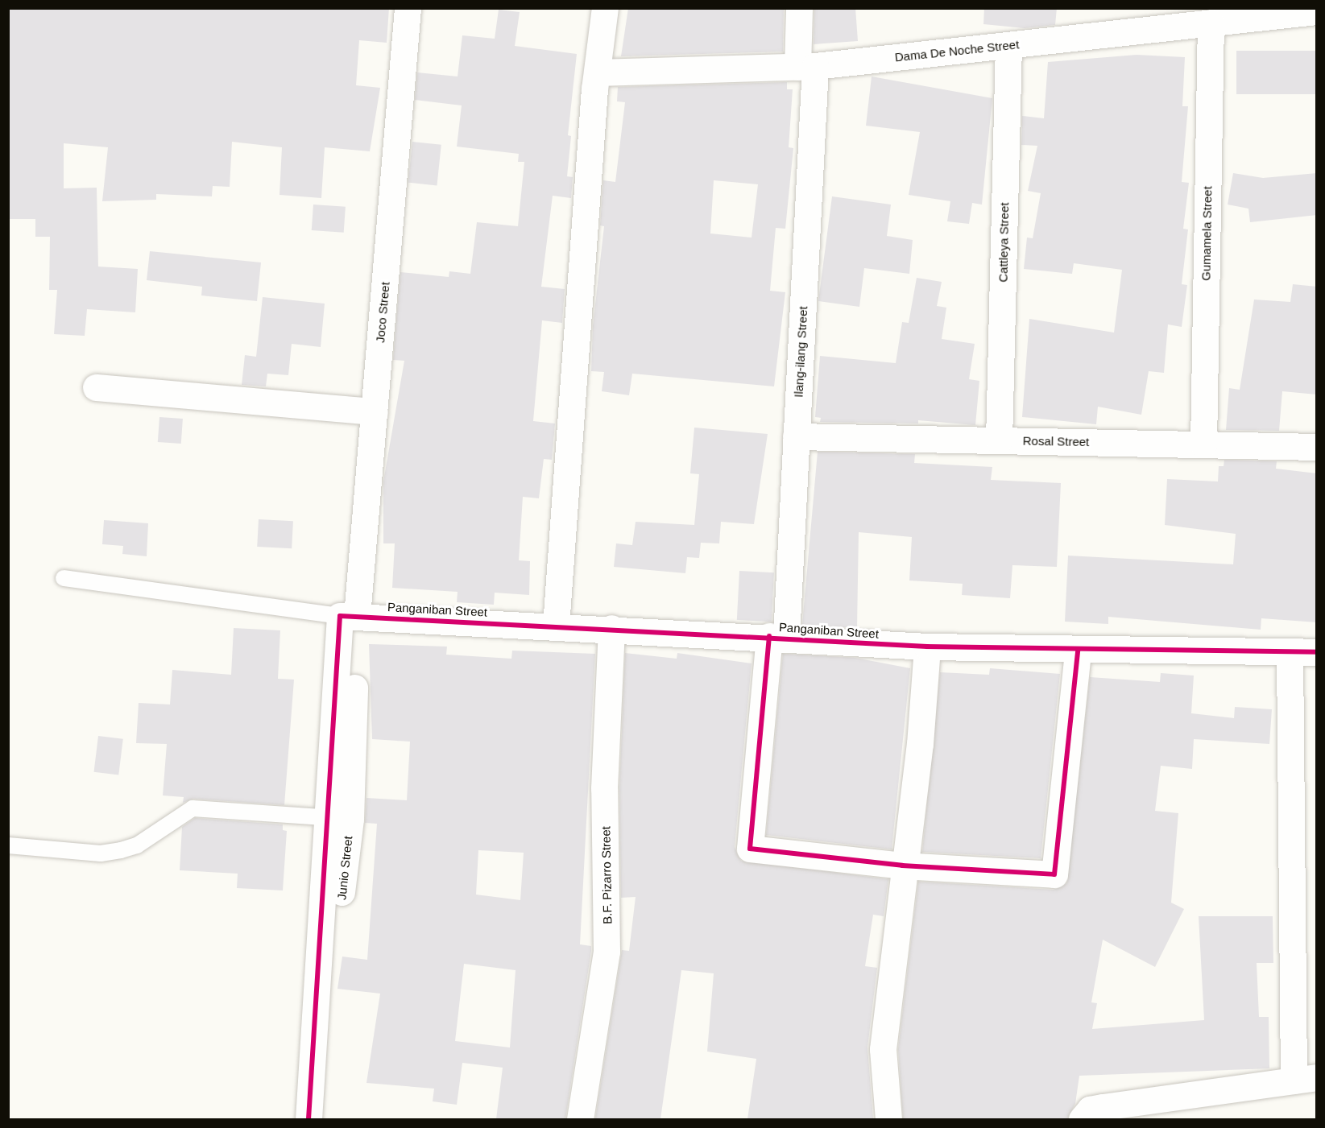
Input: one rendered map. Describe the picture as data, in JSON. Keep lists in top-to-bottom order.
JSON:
{
  "streets": {
    "street": [
      "Dama De Noche Street",
      "Gumamela Street",
      "Cattleya Street",
      "Joco Street",
      "Ilang-ilang Street",
      "Rosal Street",
      "Panganiban Street",
      "Junio Street",
      "B.F. Pizarro Street"
    ]
  },
  "crossings": [
    ["Dama De Noche Street", "Gumamela Street"],
    ["Dama De Noche Street", "Cattleya Street"],
    ["Dama De Noche Street", "Ilang-ilang Street"],
    ["Gumamela Street", "Rosal Street"],
    ["Cattleya Street", "Rosal Street"],
    ["Joco Street", "Panganiban Street"],
    ["Joco Street", "Junio Street"],
    ["Ilang-ilang Street", "Rosal Street"],
    ["Ilang-ilang Street", "Panganiban Street"],
    ["Panganiban Street", "Junio Street"],
    ["Panganiban Street", "B.F. Pizarro Street"]
  ]
}
